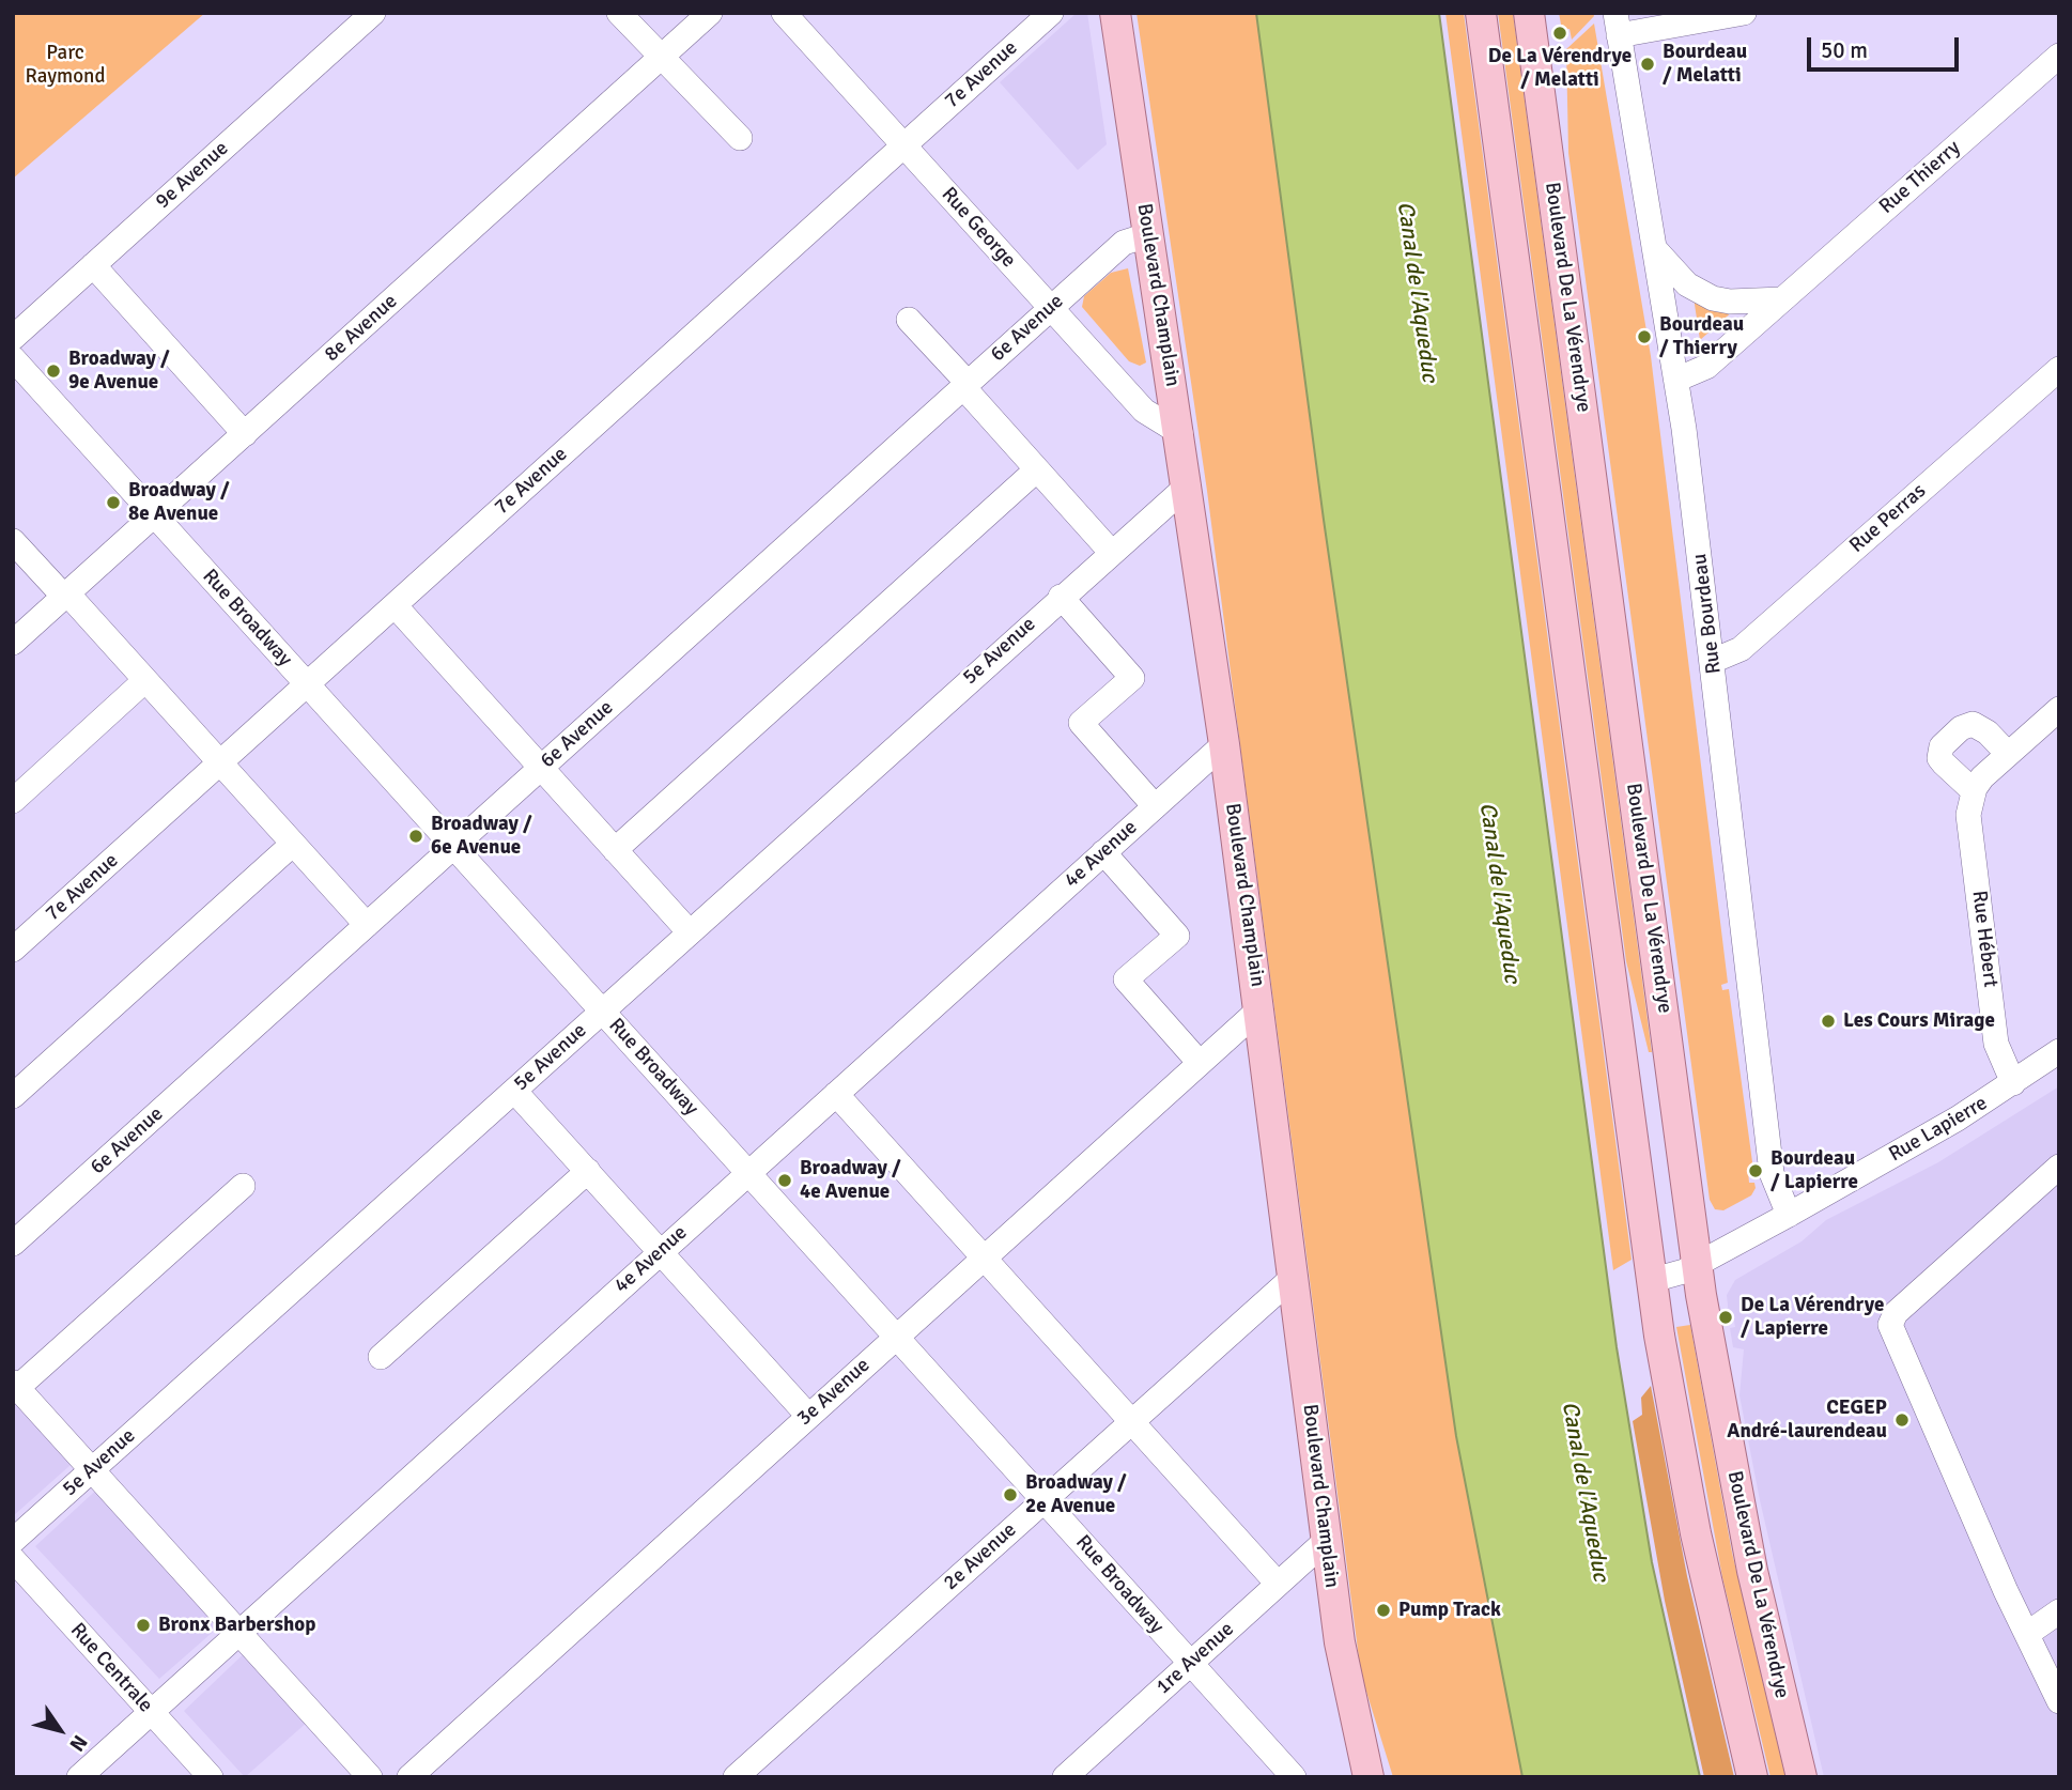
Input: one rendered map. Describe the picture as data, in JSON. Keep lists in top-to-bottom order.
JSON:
{
  "streets": {
    "main road": ["Boulevard Champlain", "Boulevard De La Vérendrye"],
    "street": [
      "7e Avenue",
      "9e Avenue",
      "Rue Thierry",
      "Rue George",
      "8e Avenue",
      "6e Avenue",
      "Rue Perras",
      "Rue Bourdeau",
      "Rue Broadway",
      "5e Avenue",
      "4e Avenue",
      "Rue Hébert",
      "Rue Lapierre",
      "3e Avenue",
      "2e Avenue",
      "1re Avenue",
      "Rue Centrale"
    ]
  },
  "crossings": [
    ["7e Avenue", "Rue George"],
    ["7e Avenue", "Rue Broadway"],
    ["Rue Thierry", "Rue Bourdeau"],
    ["Rue George", "Boulevard Champlain"],
    ["Rue George", "6e Avenue"],
    ["Boulevard Champlain", "6e Avenue"],
    ["Boulevard Champlain", "5e Avenue"],
    ["Boulevard Champlain", "4e Avenue"],
    ["Boulevard Champlain", "3e Avenue"],
    ["Boulevard Champlain", "2e Avenue"],
    ["Boulevard Champlain", "1re Avenue"],
    ["Boulevard De La Vérendrye", "Rue Lapierre"],
    ["8e Avenue", "Rue Broadway"],
    ["6e Avenue", "Rue Broadway"],
    ["Rue Perras", "Rue Bourdeau"],
    ["Rue Bourdeau", "Rue Lapierre"],
    ["Rue Broadway", "5e Avenue"],
    ["Rue Broadway", "4e Avenue"],
    ["Rue Broadway", "3e Avenue"],
    ["Rue Broadway", "2e Avenue"],
    ["Rue Broadway", "1re Avenue"],
    ["4e Avenue", "Rue Centrale"],
    ["Rue Hébert", "Rue Lapierre"]
  ],
  "water": ["Canal de l'Aqueduc"],
  "parks": ["Parc Raymond"],
  "places": [
    "De La Vérendrye / Melatti",
    "Bourdeau / Melatti",
    "Bourdeau / Thierry",
    "Broadway / 9e Avenue",
    "Broadway / 8e Avenue",
    "Broadway / 6e Avenue",
    "Les Cours Mirage",
    "Bourdeau / Lapierre",
    "Broadway / 4e Avenue",
    "De La Vérendrye / Lapierre",
    "CEGEP André-laurendeau",
    "Broadway / 2e Avenue",
    "Pump Track",
    "Bronx Barbershop"
  ],
  "scale_bar": "50 m",
  "north": "bottom right"
}
